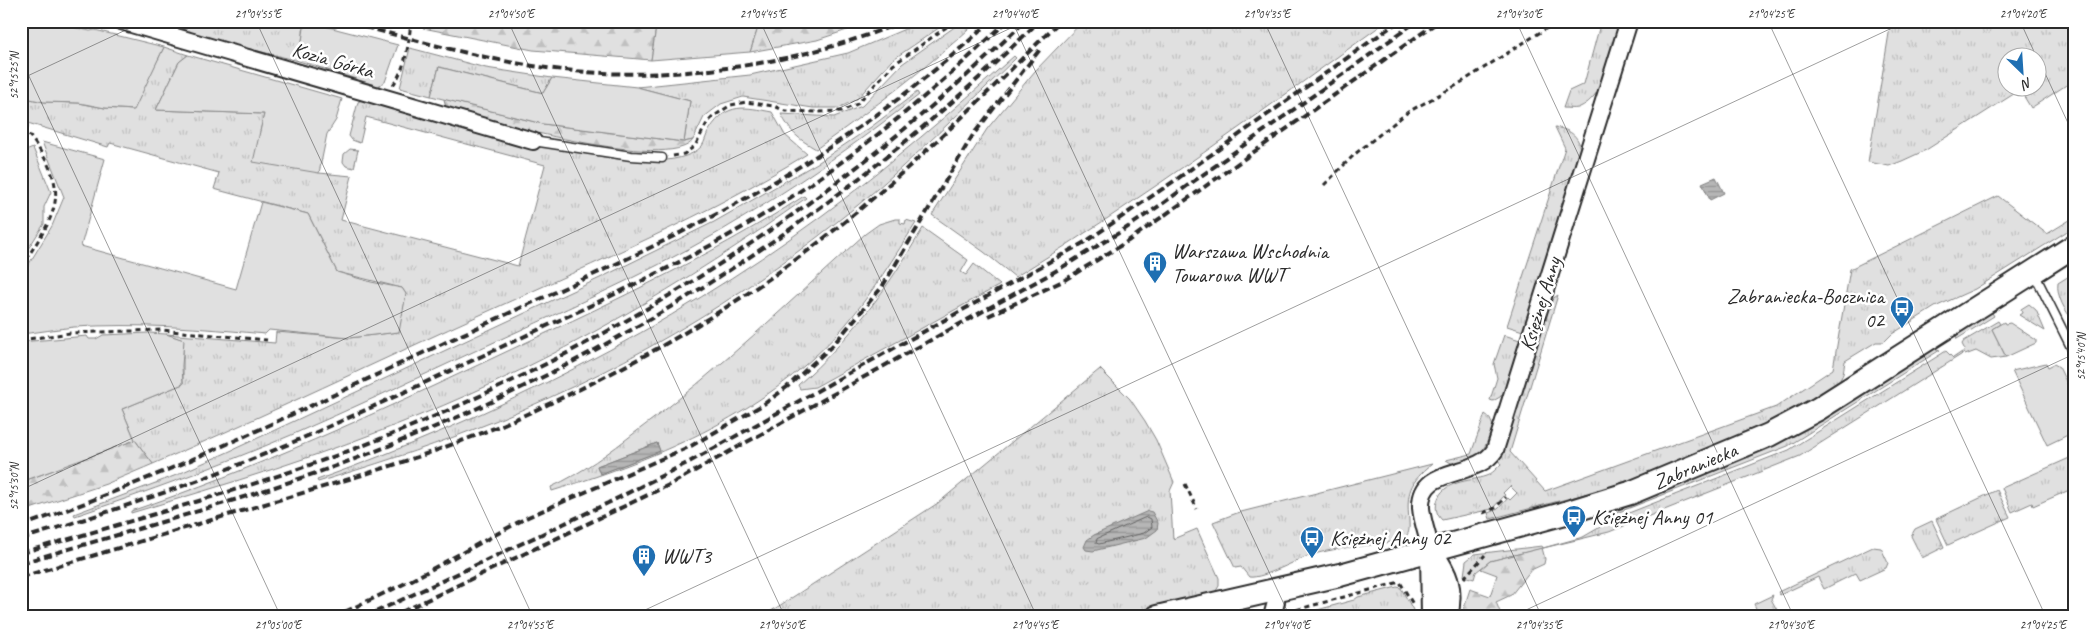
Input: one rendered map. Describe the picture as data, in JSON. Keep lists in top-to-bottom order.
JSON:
{
  "streets": {
    "main road": ["Zabraniecka"],
    "street": ["Kozia Górka", "Księżnej Anny"]
  },
  "crossings": [
    ["Księżnej Anny", "Zabraniecka"]
  ],
  "places": {
    "building": ["Warszawa Wschodnia Towarowa WWT", "WWT3"],
    "bus stop": ["Zabraniecka-Bocznica 02", "Księżnej Anny 01", "Księżnej Anny 02"]
  },
  "north": "bottom right",
  "coordinates": [
    "21°04'55\"E",
    "21°04'50\"E",
    "21°04'45\"E",
    "21°04'40\"E",
    "21°04'35\"E",
    "21°04'30\"E",
    "21°04'25\"E",
    "21°04'20\"E",
    "52°15'25\"N",
    "52°15'40\"N",
    "52°15'30\"N",
    "21°05'00\"E"
  ]
}
